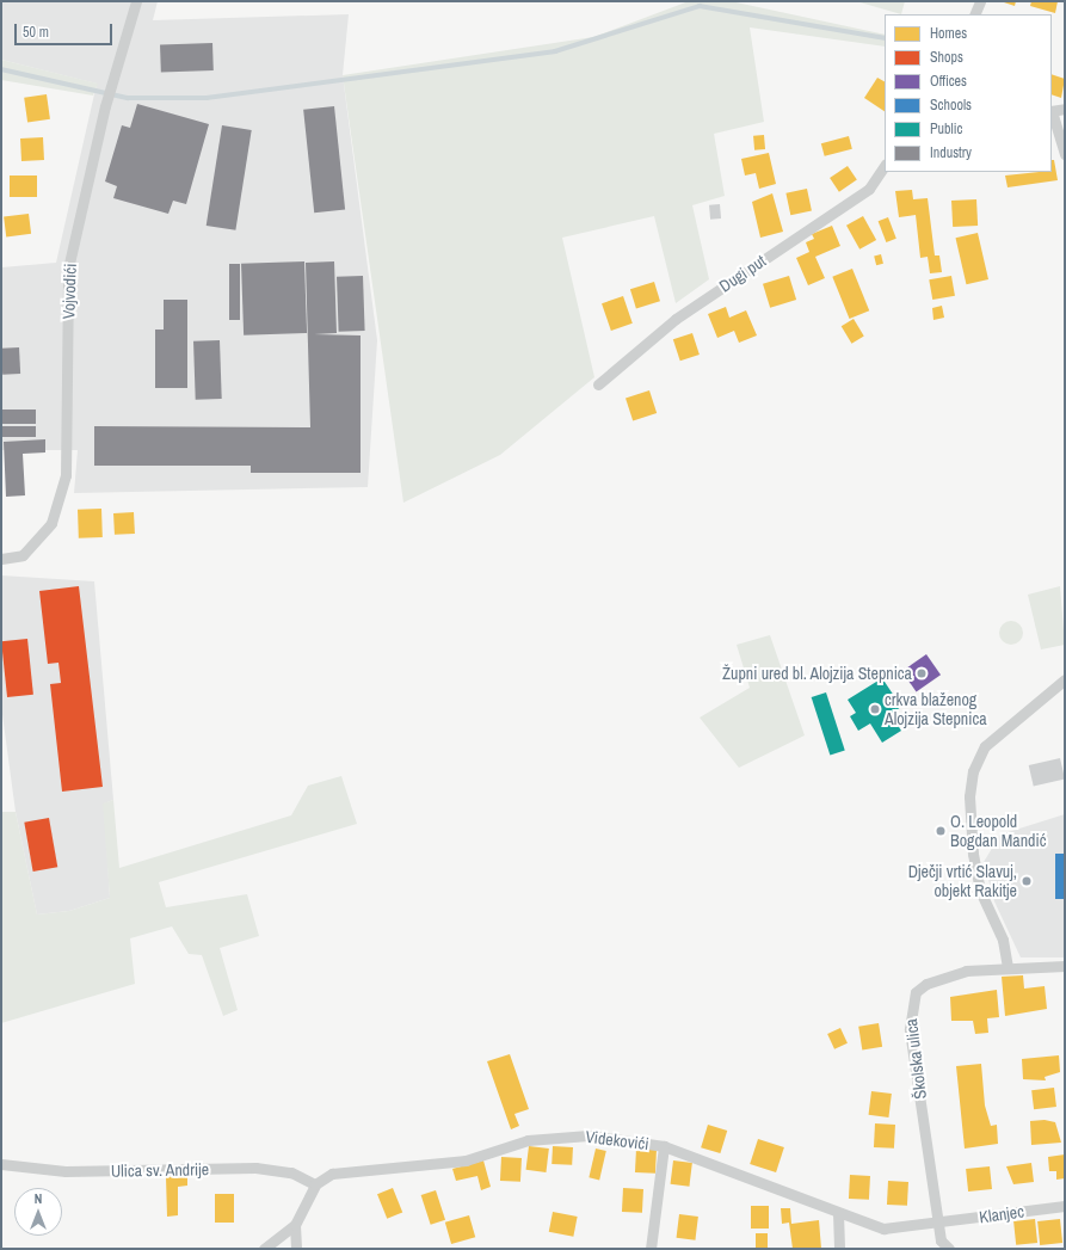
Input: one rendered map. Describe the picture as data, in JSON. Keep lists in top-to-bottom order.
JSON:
{
  "streets": {
    "street": [
      "Dugi put",
      "Vojvodići",
      "Školska ulica",
      "Videkovići",
      "Ulica sv. Andrije",
      "Klanjec"
    ]
  },
  "crossings": [
    ["Školska ulica", "Videkovići"],
    ["Školska ulica", "Klanjec"],
    ["Videkovići", "Ulica sv. Andrije"],
    ["Videkovići", "Klanjec"]
  ],
  "places": [
    "Župni ured bl. Alojzija Stepnica",
    "crkva blaženog Alojzija Stepnica",
    "O. Leopold Bogdan Mandić",
    "Dječji vrtić Slavuj, objekt Rakitje"
  ],
  "legend": [
    "Homes",
    "Shops",
    "Offices",
    "Schools",
    "Public",
    "Industry"
  ],
  "scale_bar": "50 m",
  "north": "top"
}
